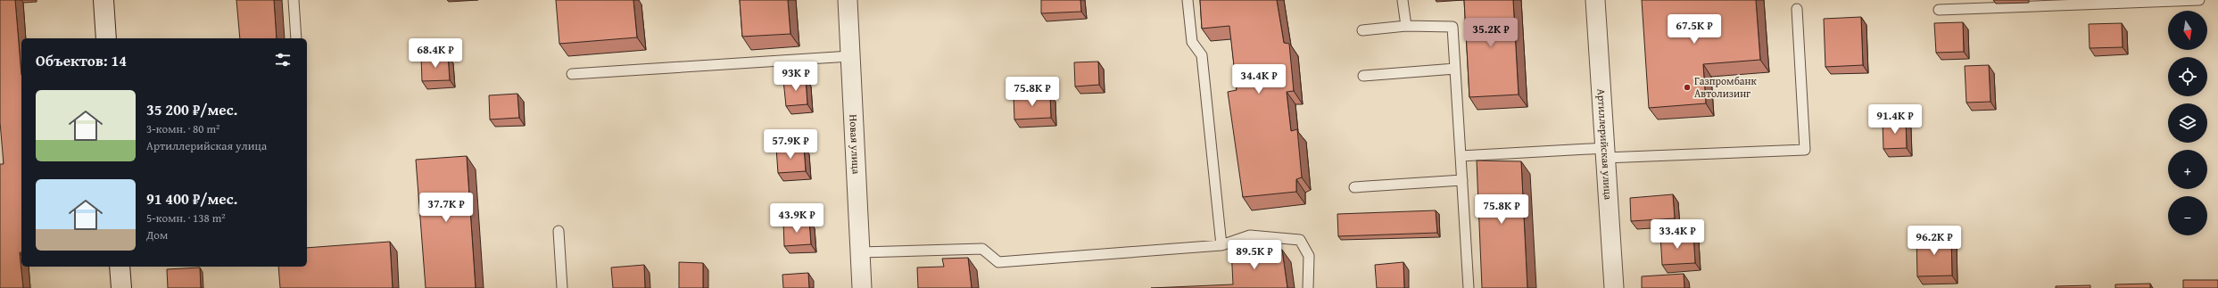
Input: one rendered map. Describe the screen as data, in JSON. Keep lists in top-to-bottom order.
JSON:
{
  "streets": {
    "street": ["Новая улица", "Артиллерийская улица"]
  },
  "places": ["Газпромбанк Автолизинг"],
  "north": "bottom",
  "page": {
    "map_buttons": ["+", "−"],
    "price": [
      "67.5K ₽",
      "35.2K ₽",
      "68.4K ₽",
      "93K ₽",
      "34.4K ₽",
      "75.8K ₽",
      "91.4K ₽",
      "57.9K ₽",
      "37.7K ₽",
      "75.8K ₽",
      "43.9K ₽",
      "33.4K ₽",
      "96.2K ₽",
      "89.5K ₽"
    ],
    "heading": "Объектов: 14",
    "list": [
      {
        "name": "35 200 ₽/мес.",
        "note": "3-комн. · 80 m² · Артиллерийская улица"
      },
      {
        "name": "91 400 ₽/мес.",
        "note": "5-комн. · 138 m² · Дом"
      }
    ]
  }
}
